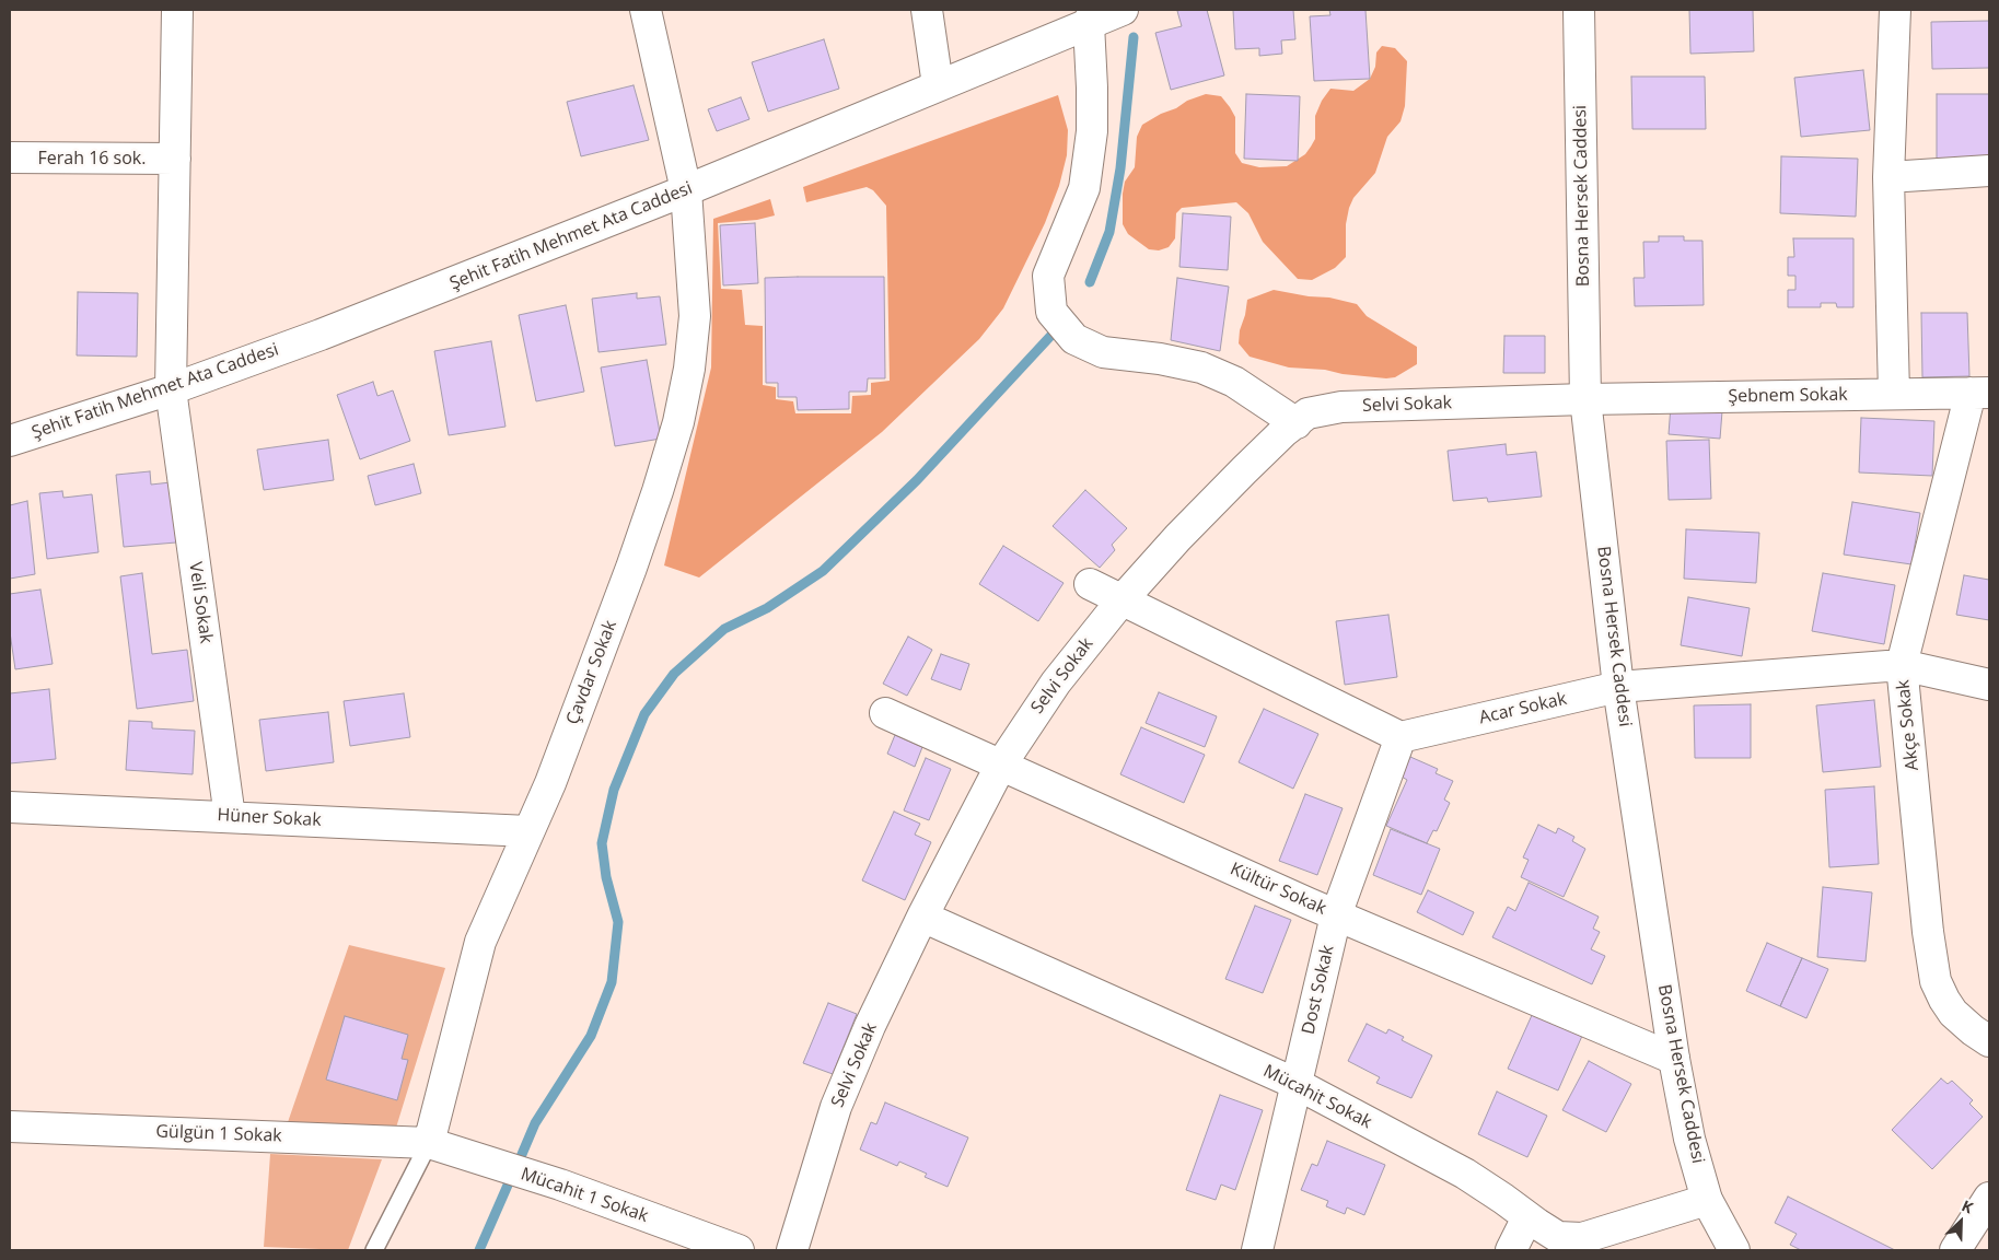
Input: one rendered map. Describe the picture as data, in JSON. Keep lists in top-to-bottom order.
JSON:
{
  "streets": {
    "street": [
      "Ferah 16 sok.",
      "Bosna Hersek Caddesi",
      "Şehit Fatih Mehmet Ata Caddesi",
      "Şebnem Sokak",
      "Selvi Sokak",
      "Veli Sokak",
      "Çavdar Sokak",
      "Acar Sokak",
      "Akçe Sokak",
      "Hüner Sokak",
      "Kültür Sokak",
      "Dost Sokak",
      "Mücahit Sokak",
      "Gülgün 1 Sokak",
      "Mücahit 1 Sokak"
    ]
  },
  "crossings": [
    ["Ferah 16 sok.", "Veli Sokak"],
    ["Bosna Hersek Caddesi", "Şebnem Sokak"],
    ["Bosna Hersek Caddesi", "Selvi Sokak"],
    ["Bosna Hersek Caddesi", "Acar Sokak"],
    ["Bosna Hersek Caddesi", "Kültür Sokak"],
    ["Bosna Hersek Caddesi", "Mücahit Sokak"],
    ["Şehit Fatih Mehmet Ata Caddesi", "Veli Sokak"],
    ["Şehit Fatih Mehmet Ata Caddesi", "Çavdar Sokak"],
    ["Şebnem Sokak", "Selvi Sokak"],
    ["Şebnem Sokak", "Akçe Sokak"],
    ["Selvi Sokak", "Kültür Sokak"],
    ["Selvi Sokak", "Mücahit Sokak"],
    ["Veli Sokak", "Hüner Sokak"],
    ["Çavdar Sokak", "Hüner Sokak"],
    ["Çavdar Sokak", "Gülgün 1 Sokak"],
    ["Çavdar Sokak", "Mücahit 1 Sokak"],
    ["Acar Sokak", "Akçe Sokak"],
    ["Acar Sokak", "Dost Sokak"],
    ["Kültür Sokak", "Dost Sokak"],
    ["Dost Sokak", "Mücahit Sokak"],
    ["Gülgün 1 Sokak", "Mücahit 1 Sokak"]
  ],
  "north": "top right"
}
